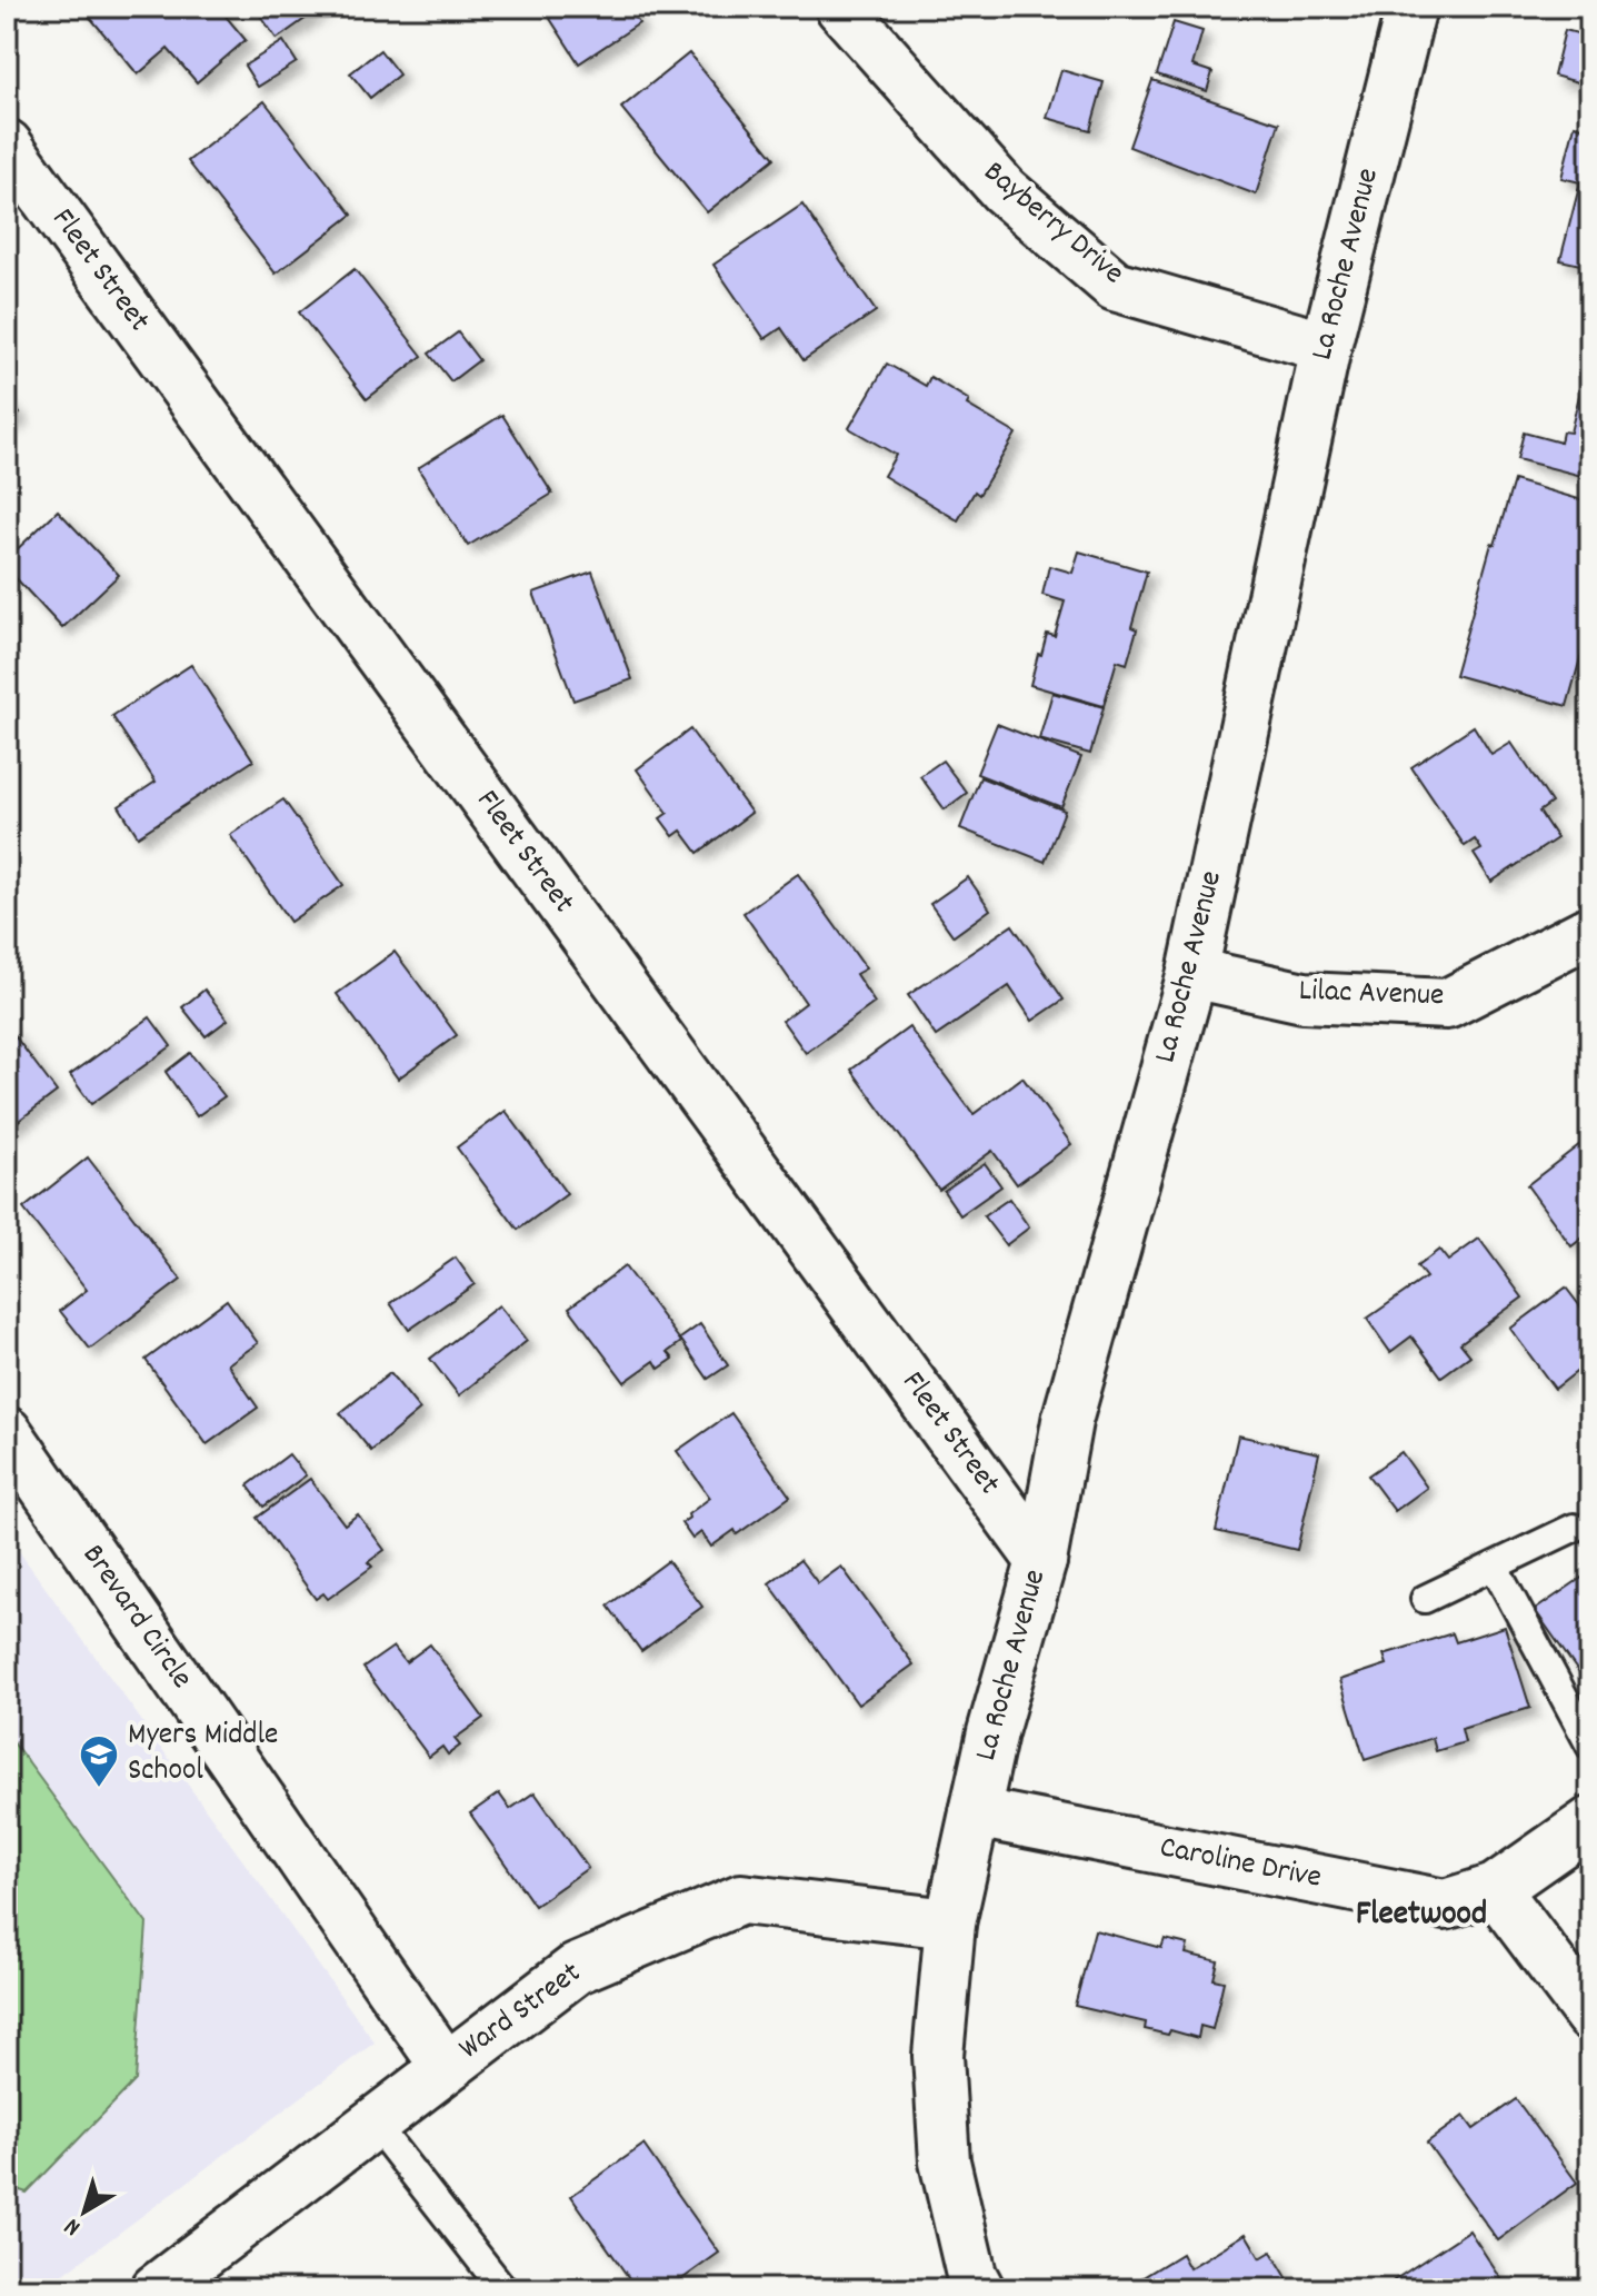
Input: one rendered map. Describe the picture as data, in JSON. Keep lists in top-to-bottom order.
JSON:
{
  "streets": {
    "street": [
      "Bayberry Drive",
      "La Roche Avenue",
      "Fleet Street",
      "Lilac Avenue",
      "Brevard Circle",
      "Caroline Drive",
      "Ward Street"
    ]
  },
  "crossings": [
    ["Bayberry Drive", "La Roche Avenue"],
    ["La Roche Avenue", "Fleet Street"],
    ["La Roche Avenue", "Lilac Avenue"],
    ["La Roche Avenue", "Caroline Drive"],
    ["La Roche Avenue", "Ward Street"],
    ["Brevard Circle", "Ward Street"]
  ],
  "districts": ["Fleetwood"],
  "places": {
    "school or university": ["Myers Middle School"]
  },
  "north": "bottom left"
}
